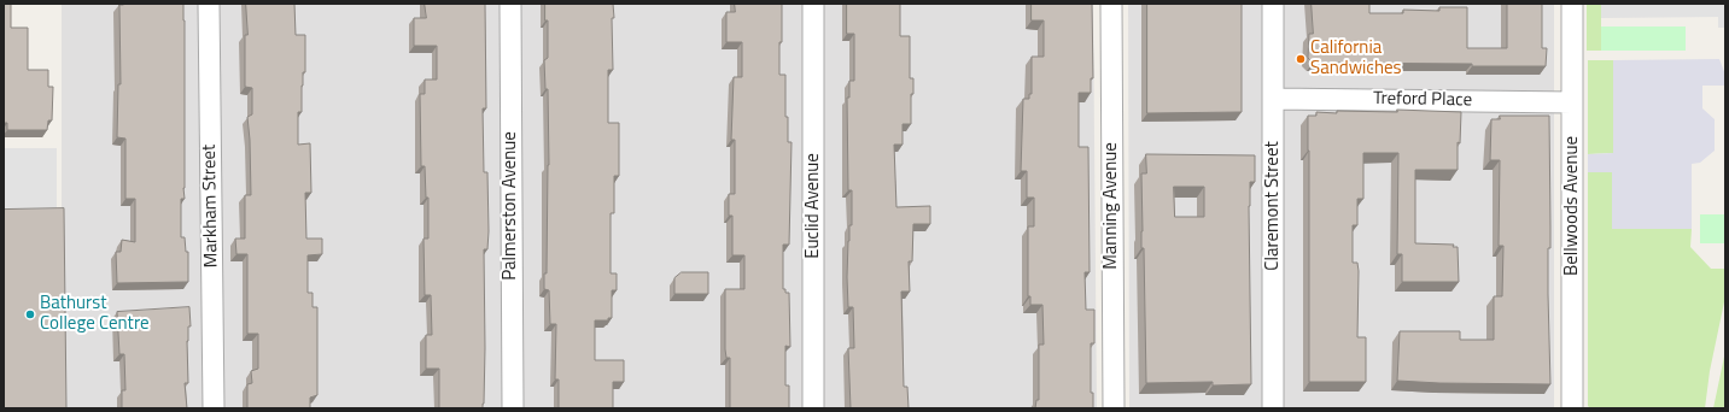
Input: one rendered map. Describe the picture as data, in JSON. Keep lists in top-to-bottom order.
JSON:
{
  "streets": {
    "street": [
      "Treford Place",
      "Markham Street",
      "Palmerston Avenue",
      "Euclid Avenue",
      "Manning Avenue",
      "Claremont Street",
      "Bellwoods Avenue"
    ]
  },
  "crossings": [
    ["Treford Place", "Claremont Street"],
    ["Treford Place", "Bellwoods Avenue"]
  ],
  "places": ["California Sandwiches", "Bathurst College Centre"]
}
